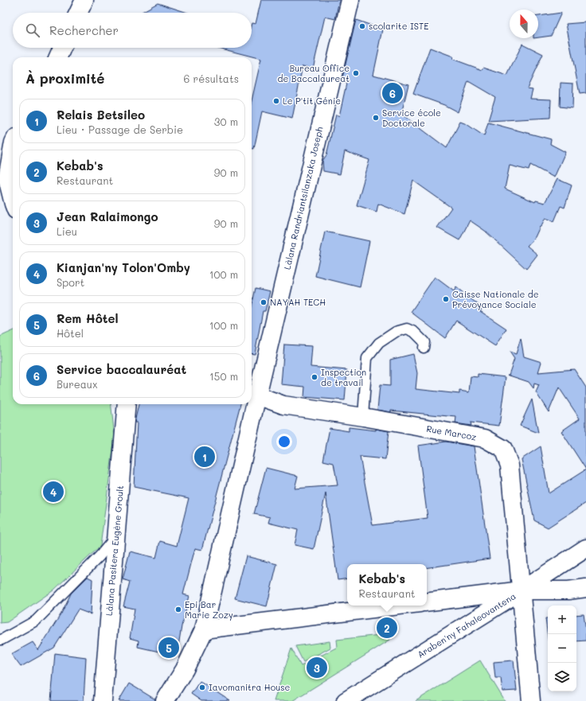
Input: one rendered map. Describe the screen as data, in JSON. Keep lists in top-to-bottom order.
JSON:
{
  "streets": {
    "street": [
      "Làlana Randriantsilanzaka Joseph",
      "Rue Marcoz",
      "Làlana Pasitera Eugène Groult",
      "Araben'ny Fahaleovantena"
    ]
  },
  "crossings": [
    ["Làlana Randriantsilanzaka Joseph", "Rue Marcoz"],
    ["Rue Marcoz", "Araben'ny Fahaleovantena"]
  ],
  "places": [
    "scolarite ISTE",
    "Bureau Office de Baccalaureat",
    "Le P'tit Génie",
    "Service école Doctorale",
    "Caisse Nationale de Prévoyance Sociale",
    "NAYAH TECH",
    "Inspection de travail",
    "Epi Bar Marie Zozy",
    "Iavomanitra House"
  ],
  "north": "top",
  "page": {
    "search": "Rechercher",
    "heading": ["À proximité", "6 résultats"],
    "pins": [
      "6",
      "1",
      "4",
      "2",
      "5",
      "3"
    ],
    "list": [
      {
        "mark": "1",
        "name": "Relais Betsileo",
        "note": "Lieu · Passage de Serbie",
        "value": "30 m"
      },
      {
        "mark": "2",
        "name": "Kebab's",
        "note": "Restaurant",
        "value": "90 m"
      },
      {
        "mark": "3",
        "name": "Jean Ralaimongo",
        "note": "Lieu",
        "value": "90 m"
      },
      {
        "mark": "4",
        "name": "Kianjan'ny Tolon'Omby",
        "note": "Sport",
        "value": "100 m"
      },
      {
        "mark": "5",
        "name": "Rem Hôtel",
        "note": "Hôtel",
        "value": "100 m"
      },
      {
        "mark": "6",
        "name": "Service baccalauréat",
        "note": "Bureaux",
        "value": "150 m"
      }
    ],
    "popup": ["Kebab's", "Restaurant"],
    "map_buttons": ["+", "−"]
  }
}
